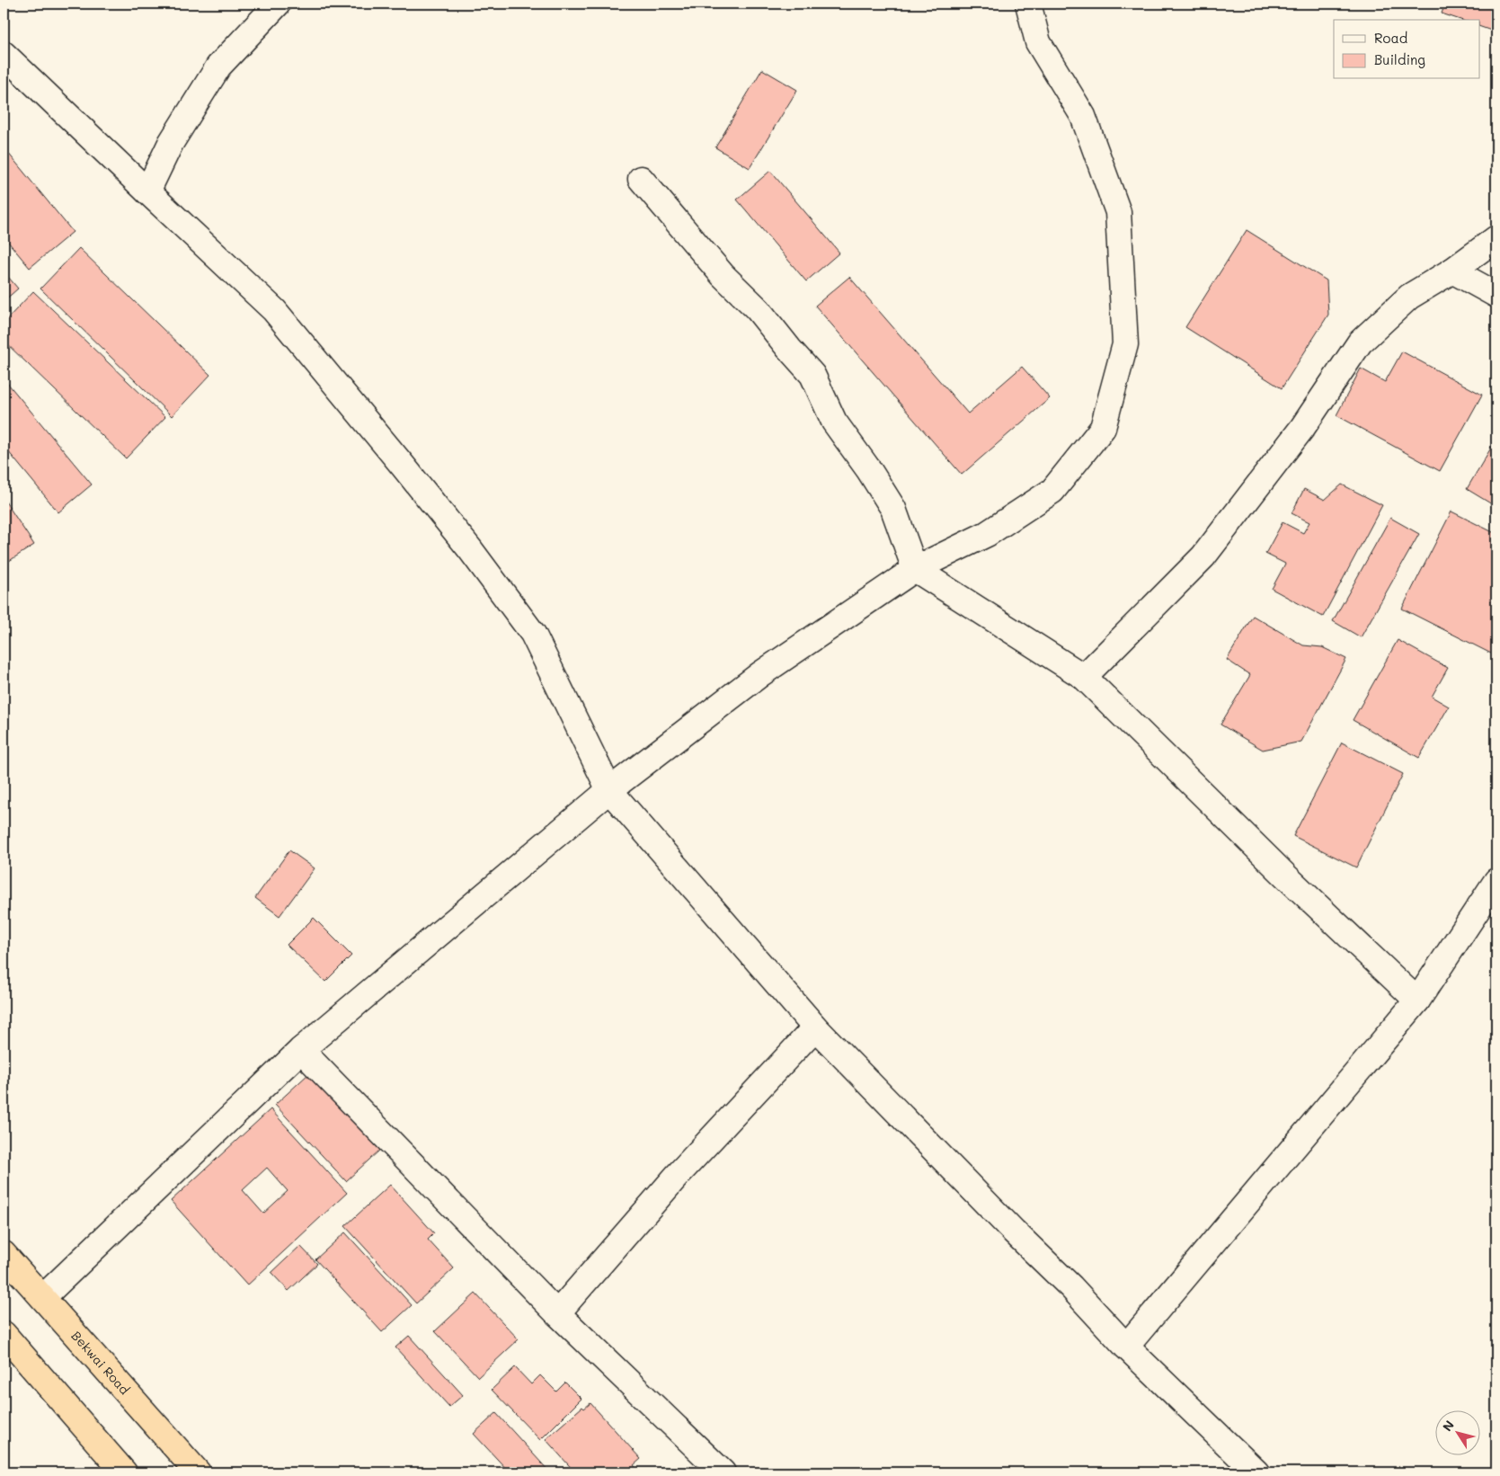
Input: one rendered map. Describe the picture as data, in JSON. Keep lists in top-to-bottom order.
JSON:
{
  "streets": {
    "highway": ["Bekwai Road"]
  },
  "legend": ["Road", "Building"],
  "north": "top left"
}
